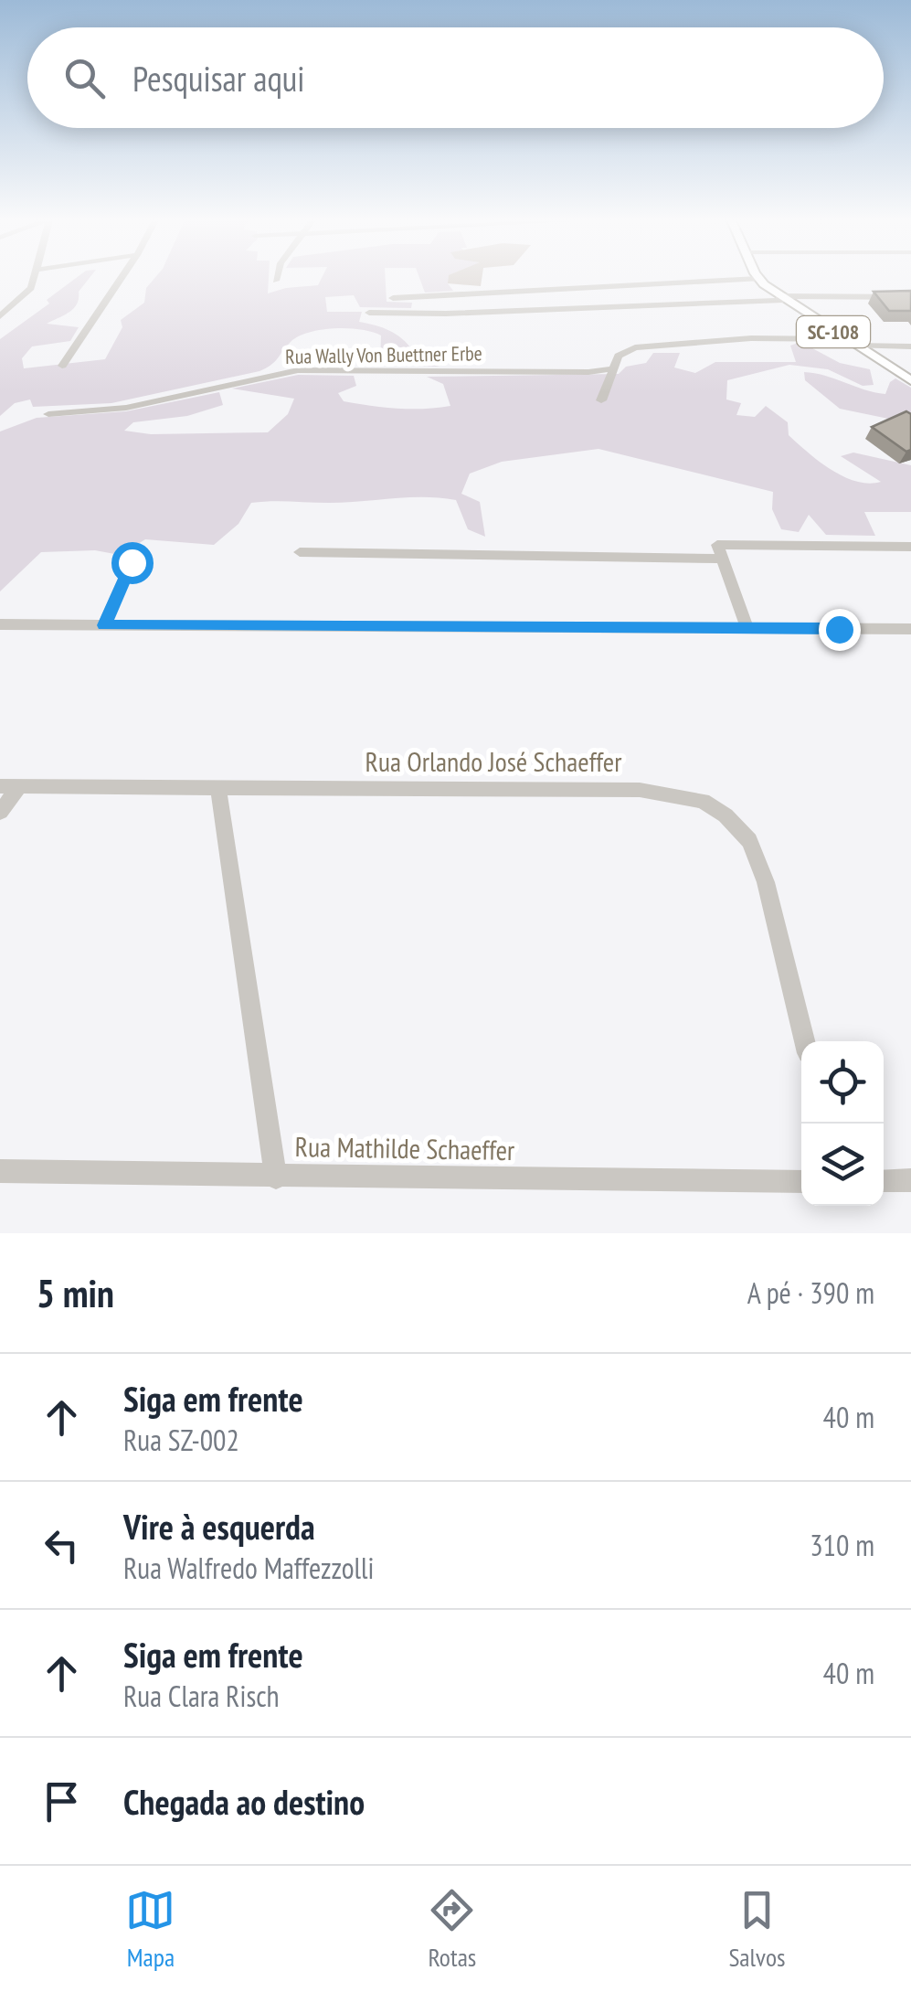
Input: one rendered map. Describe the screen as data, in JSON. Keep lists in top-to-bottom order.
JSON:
{
  "streets": {
    "main road": ["SC-108"],
    "street": ["Rua Wally Von Buettner Erbe", "Rua Orlando José Schaeffer", "Rua Mathilde Schaeffer"]
  },
  "page": {
    "search": "Pesquisar aqui",
    "heading": ["5 min", "A pé · 390 m"],
    "list": [
      ["Siga em frente", "Rua SZ-002", "40 m"],
      ["Vire à esquerda", "Rua Walfredo Maffezzolli", "310 m"],
      ["Siga em frente", "Rua Clara Risch", "40 m"],
      "Chegada ao destino"
    ],
    "nav": ["Mapa", "Rotas", "Salvos"]
  }
}
